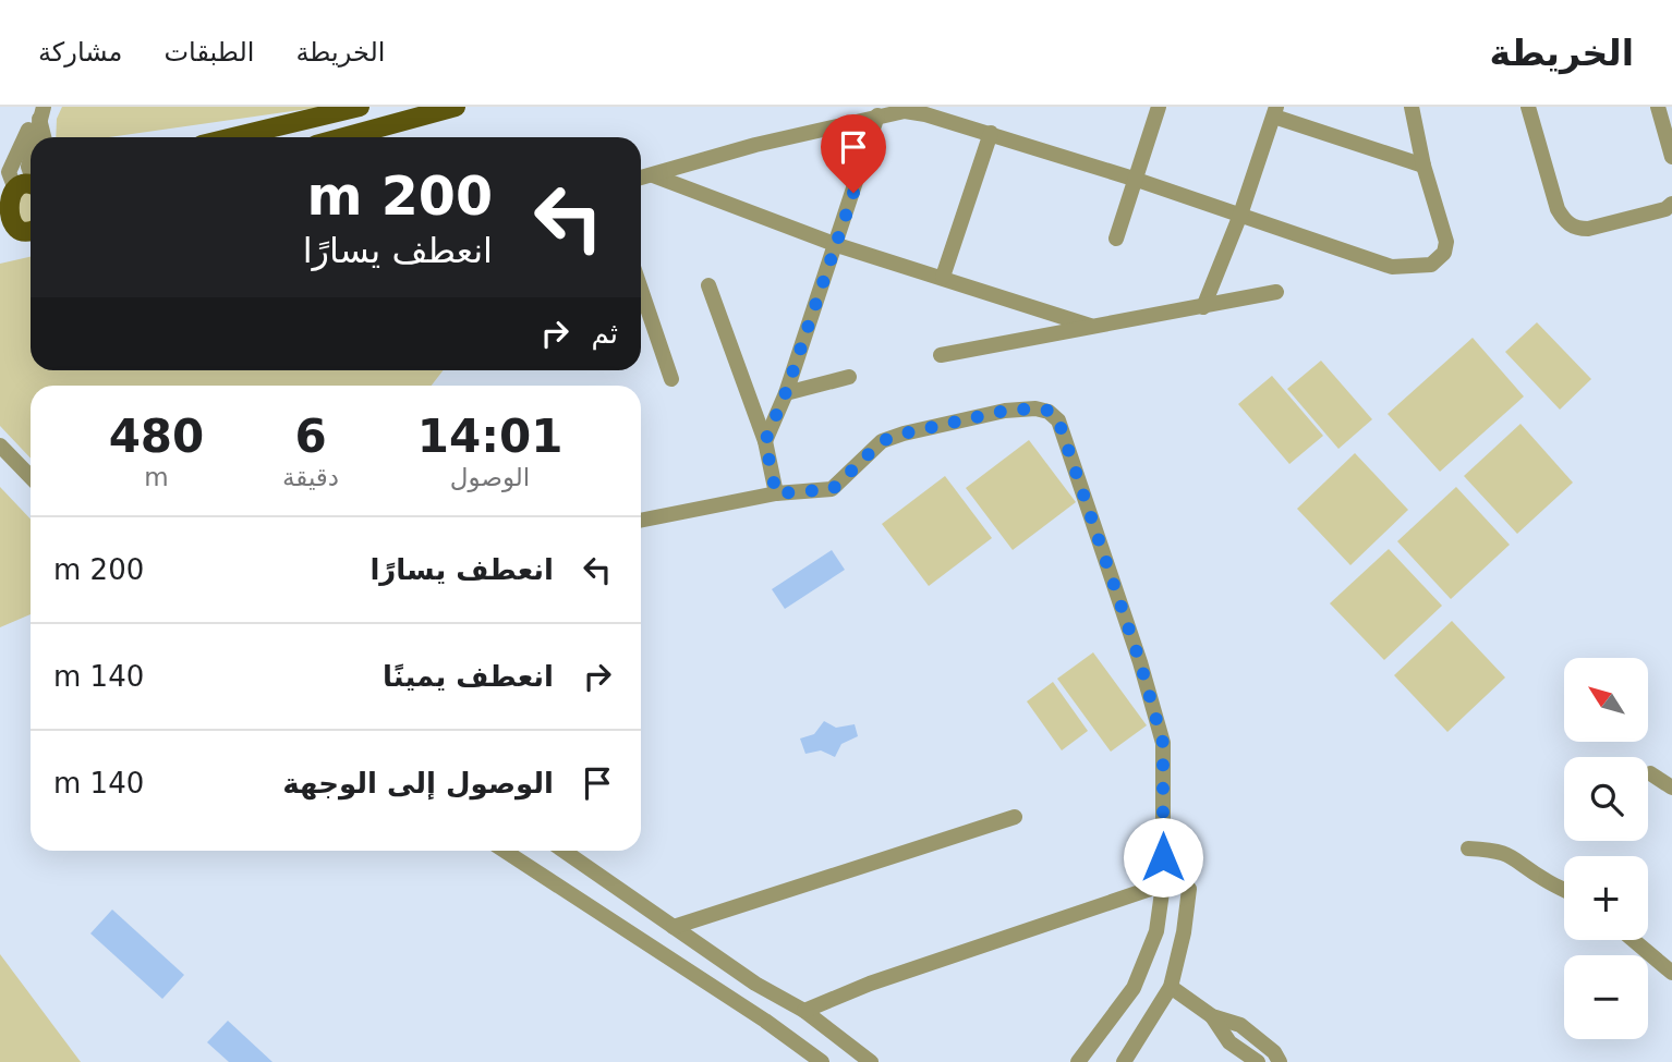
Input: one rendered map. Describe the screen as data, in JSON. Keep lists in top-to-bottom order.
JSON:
{
  "north": "top left",
  "page": {
    "header": "الخريطة",
    "nav": ["الخريطة", "الطبقات", "مشاركة"],
    "turn": ["200 m", "انعطف يسارًا"],
    "then": "ثم",
    "eta": [
      "14:01",
      "الوصول",
      "6",
      "دقيقة",
      "480",
      "m"
    ],
    "list": [
      {
        "name": "انعطف يسارًا",
        "value": "200 m"
      },
      {
        "name": "انعطف يمينًا",
        "value": "140 m"
      },
      {
        "name": "الوصول إلى الوجهة",
        "value": "140 m"
      }
    ],
    "map_buttons": ["+", "−"]
  }
}
